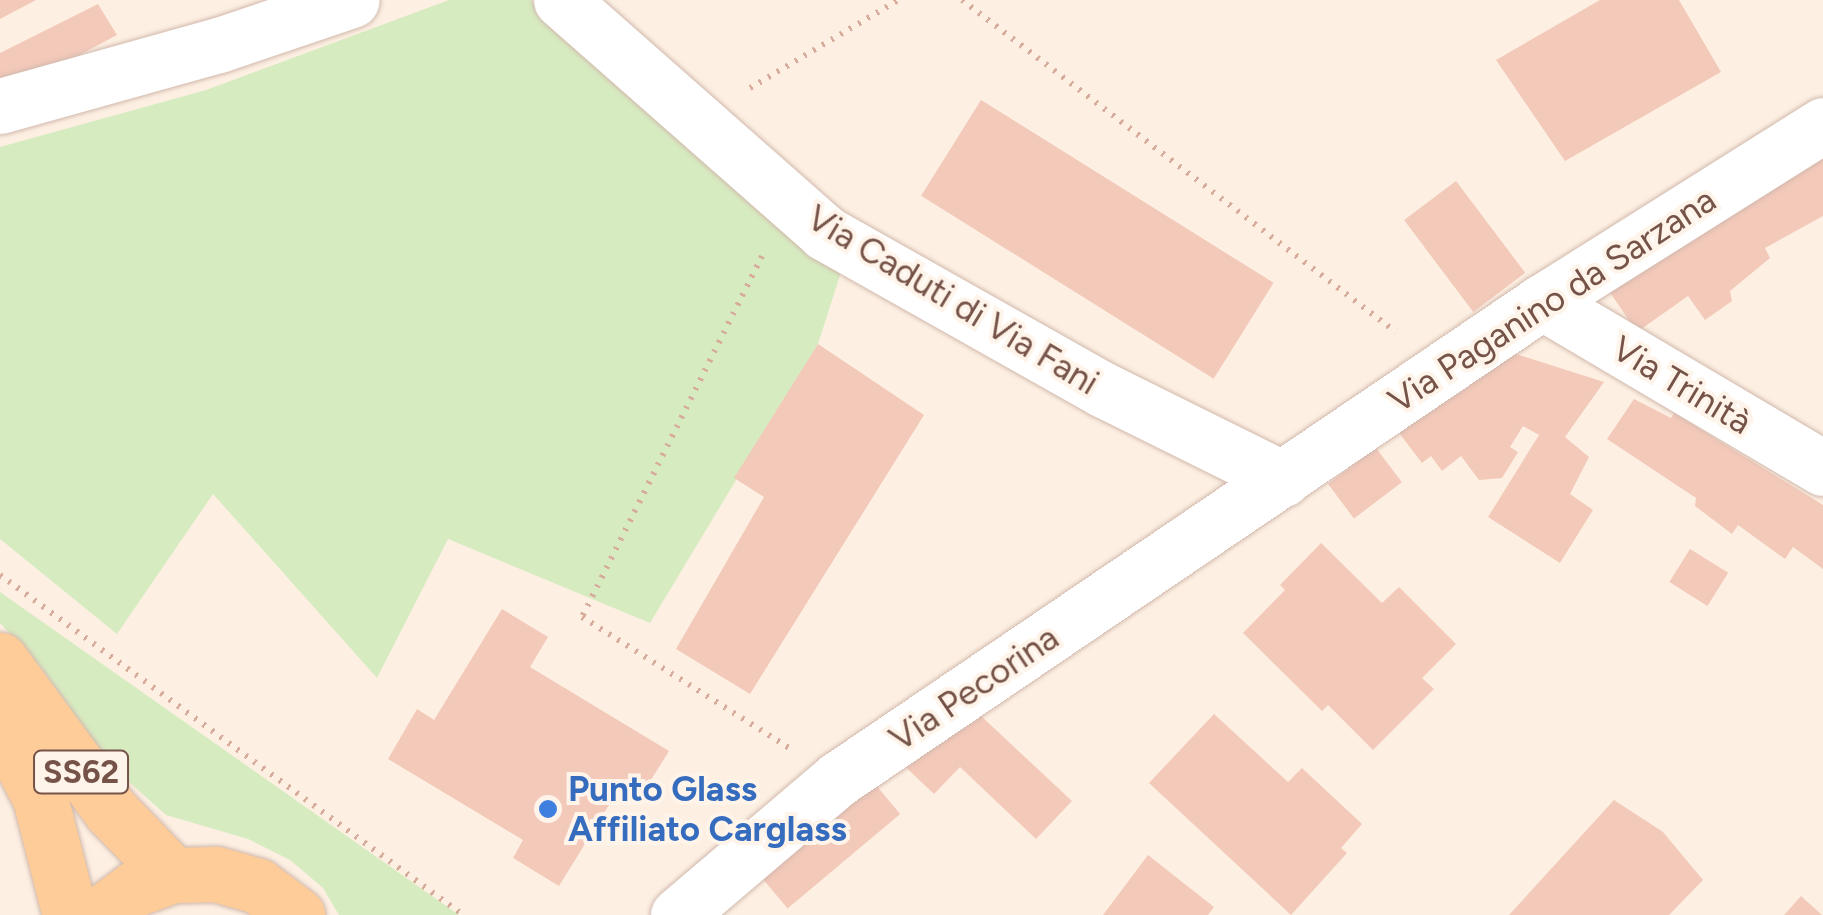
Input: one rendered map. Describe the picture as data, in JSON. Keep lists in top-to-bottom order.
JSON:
{
  "streets": {
    "main road": ["SS62"],
    "street": [
      "Via Caduti di Via Fani",
      "Via Paganino da Sarzana",
      "Via Trinità",
      "Via Pecorina"
    ]
  },
  "crossings": [
    ["Via Caduti di Via Fani", "Via Paganino da Sarzana"],
    ["Via Caduti di Via Fani", "Via Pecorina"],
    ["Via Paganino da Sarzana", "Via Trinità"],
    ["Via Paganino da Sarzana", "Via Pecorina"]
  ],
  "places": ["Punto Glass Affiliato Carglass"]
}
